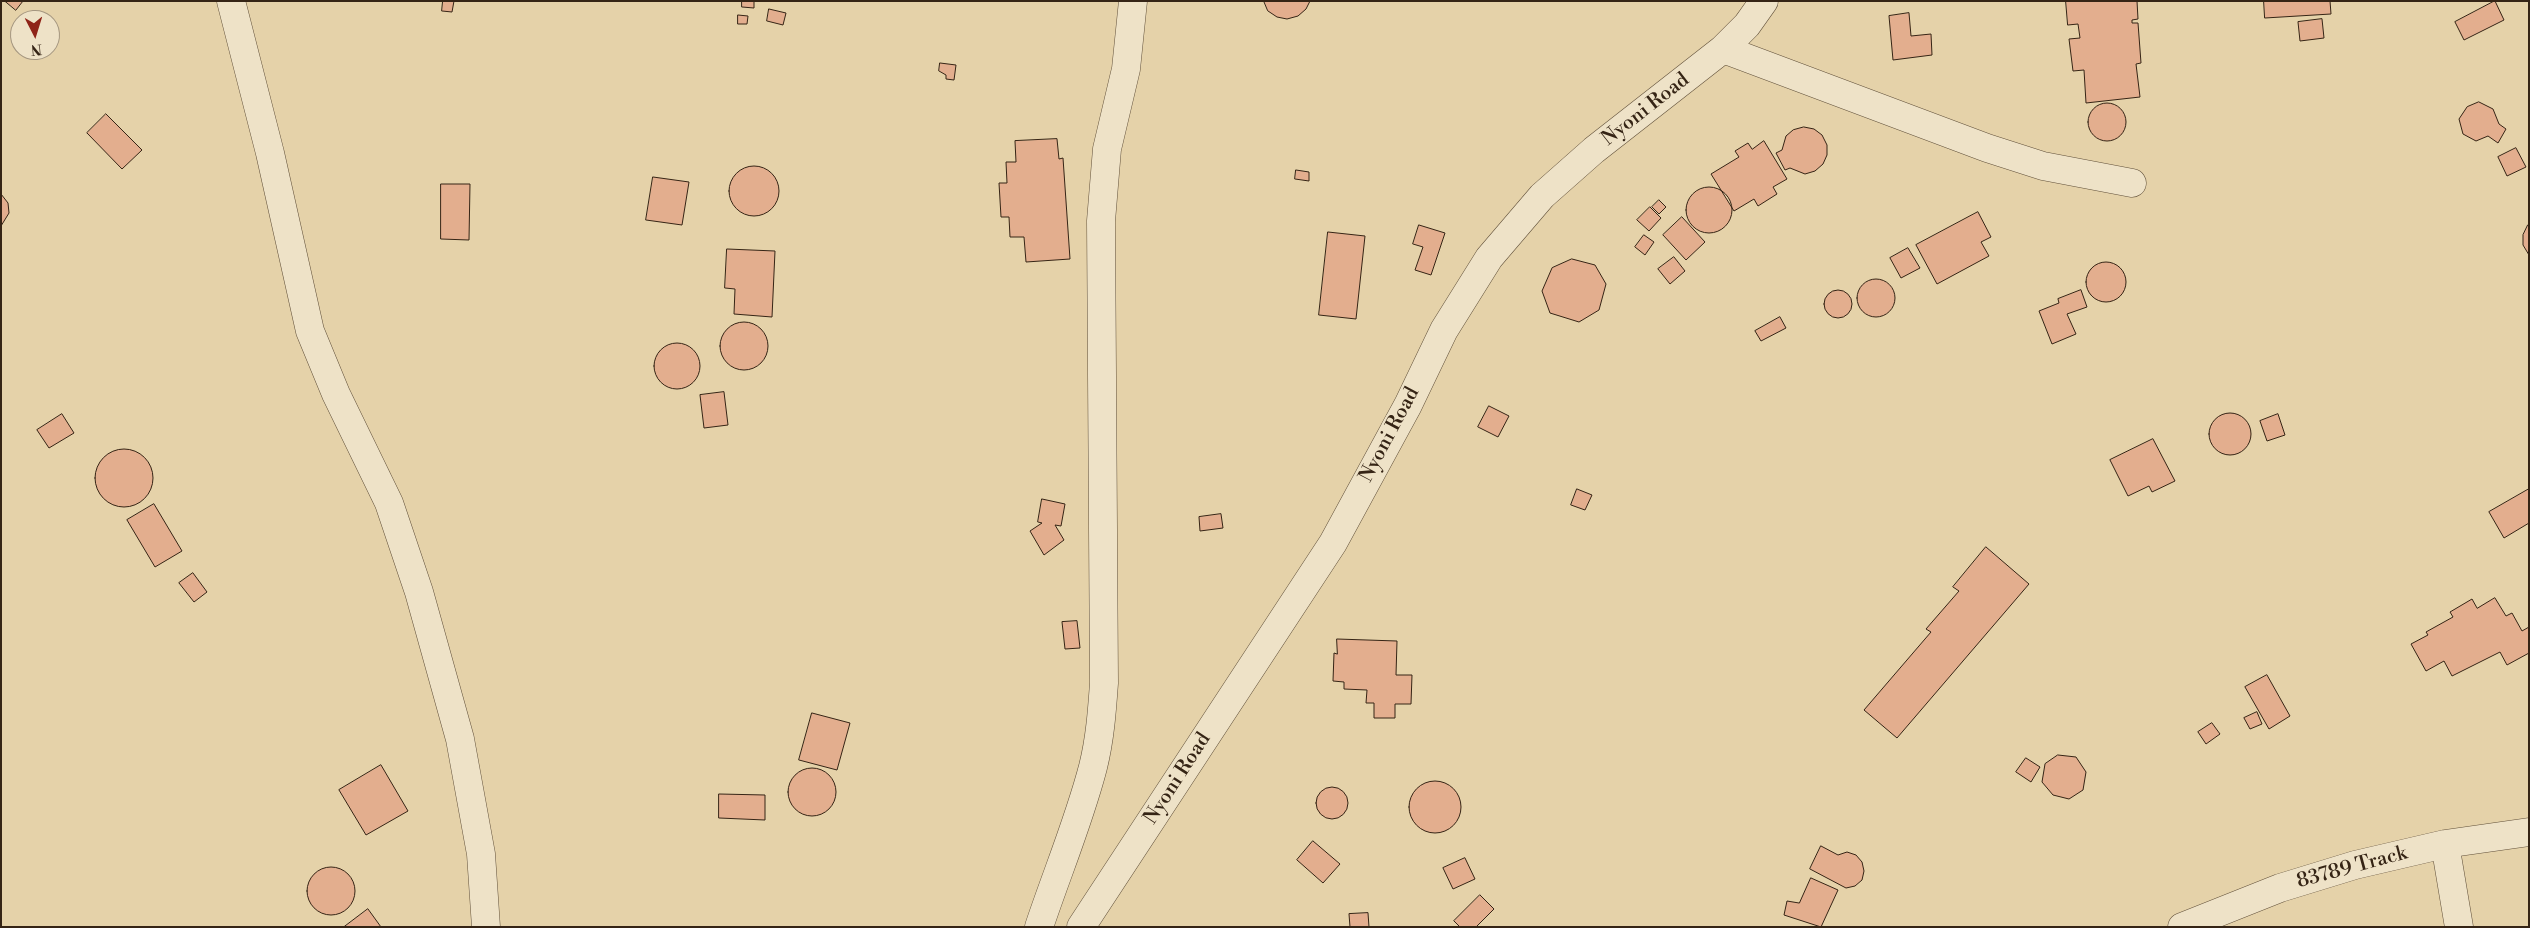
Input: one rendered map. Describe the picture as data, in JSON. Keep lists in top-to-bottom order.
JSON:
{
  "streets": {
    "street": ["Nyoni Road", "83789 Track"]
  },
  "north": "bottom"
}
